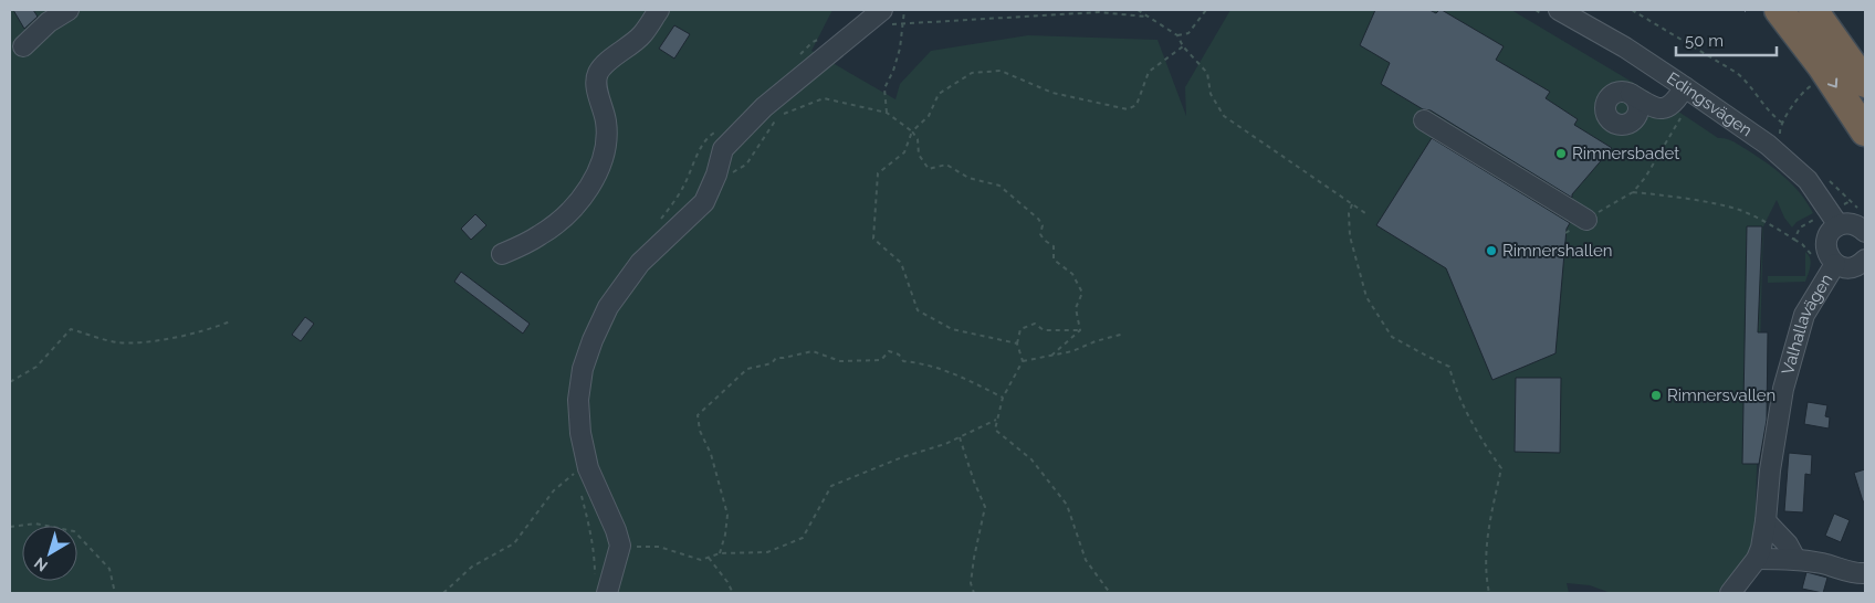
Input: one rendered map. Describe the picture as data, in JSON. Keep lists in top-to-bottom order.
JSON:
{
  "streets": {
    "street": ["Edingsvägen", "Valhallavägen"]
  },
  "places": ["Rimnersbadet", "Rimnershallen", "Rimnersvallen"],
  "scale_bar": "50 m",
  "north": "bottom left"
}
